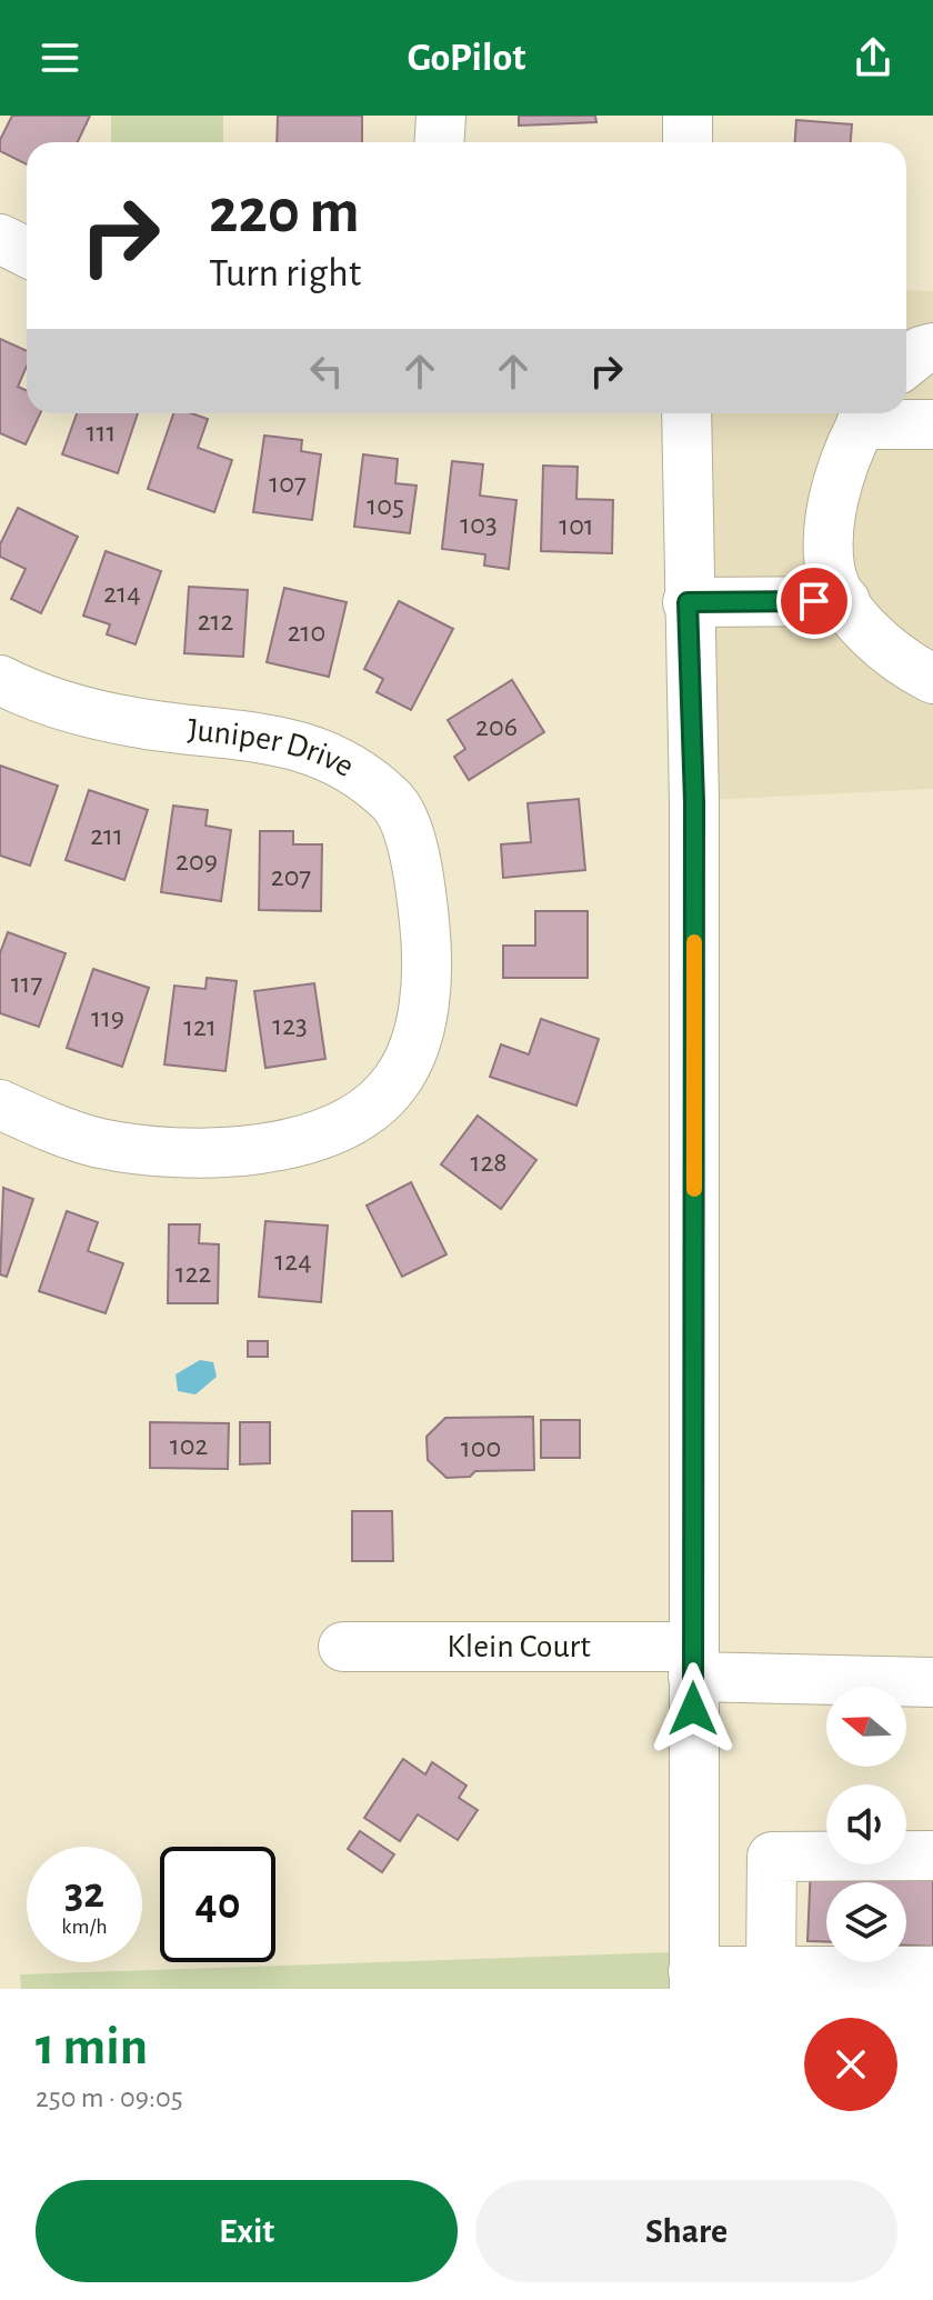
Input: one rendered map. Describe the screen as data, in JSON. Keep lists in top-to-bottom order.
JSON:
{
  "streets": {
    "street": ["Juniper Drive", "Klein Court"]
  },
  "house_numbers": [
    "111",
    "107",
    "105",
    "103",
    "101",
    "214",
    "212",
    "210",
    "206",
    "211",
    "209",
    "207",
    "117",
    "119",
    "123",
    "121",
    "128",
    "124",
    "122",
    "102",
    "100"
  ],
  "north": "left",
  "page": {
    "header": "GoPilot",
    "turn": ["220 m", "Turn right"],
    "speed": "32 km/h",
    "limit": "40",
    "heading": ["1 min", "250 m · 09:05"],
    "buttons": ["Exit", "Share"]
  }
}
